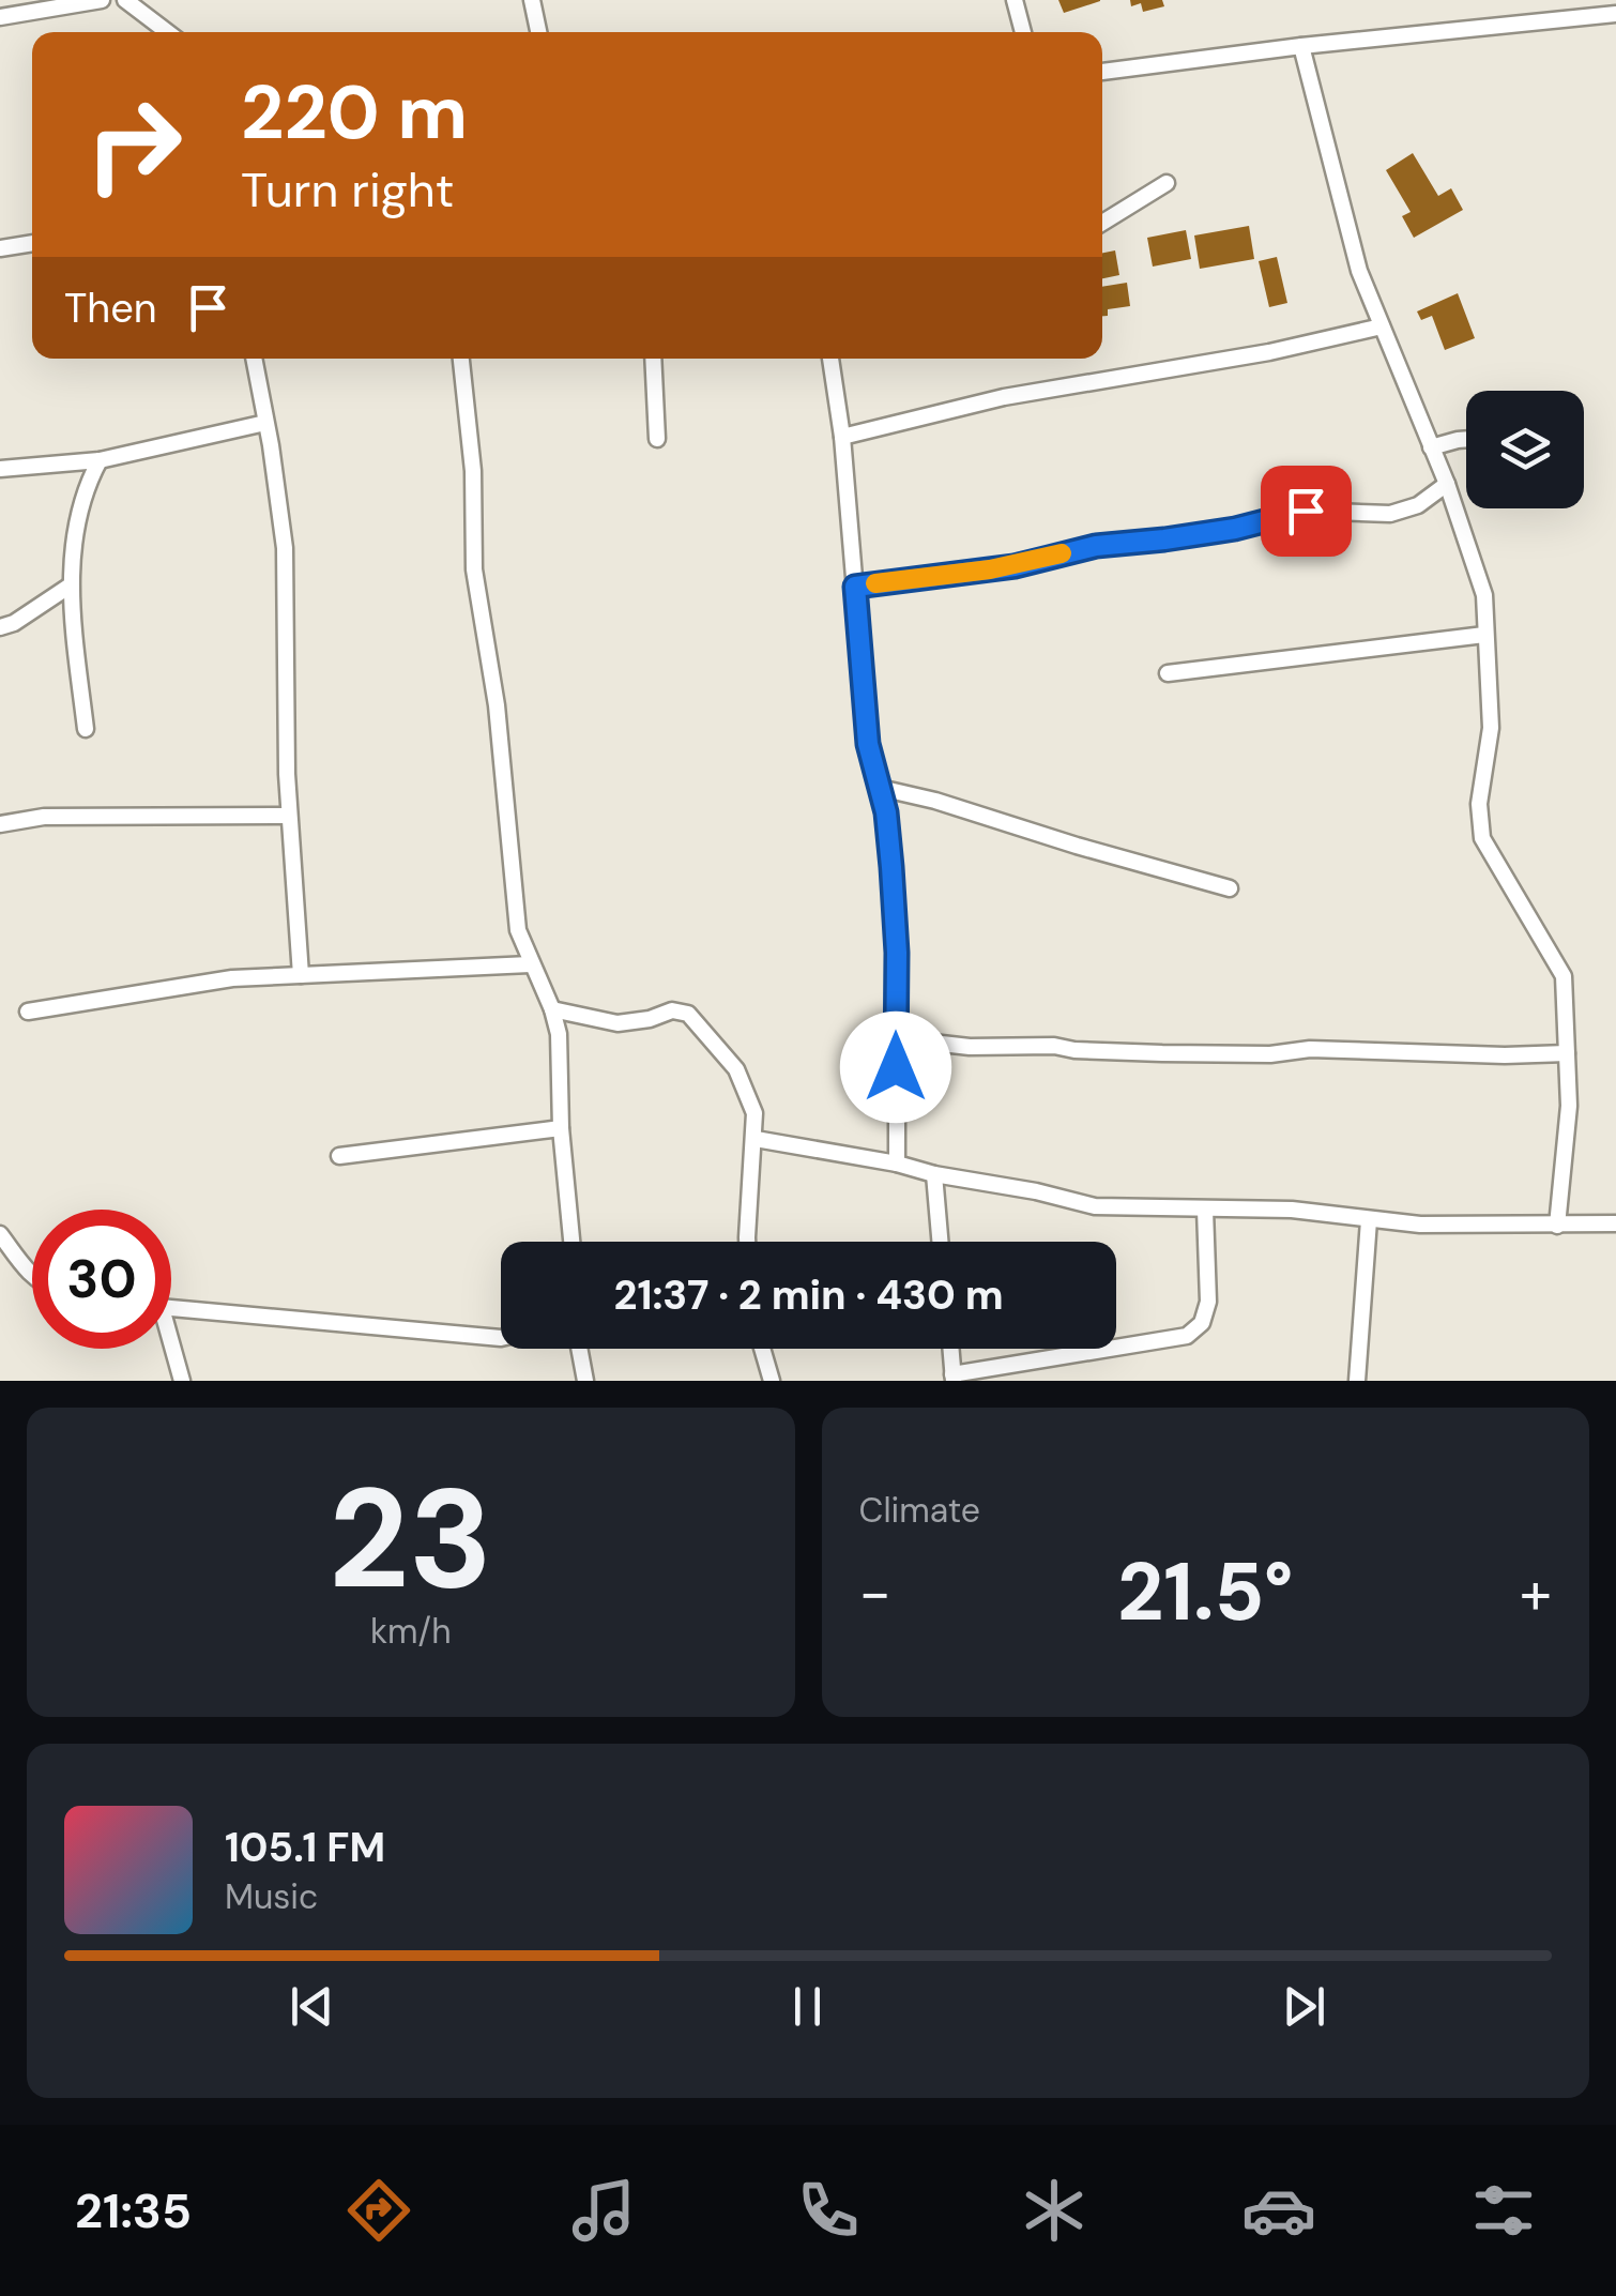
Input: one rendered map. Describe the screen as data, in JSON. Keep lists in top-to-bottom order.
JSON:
{
  "page": {
    "turn": ["220 m", "Turn right"],
    "then": "Then",
    "limit": "30",
    "trip": "21:37 · 2 min · 430 m",
    "tile": [
      ["23", "km/h"],
      "Climate"
    ],
    "heat": ["−", "21.5°", "+"],
    "song": ["105.1 FM", "Music"],
    "tabs": "21:35"
  }
}
